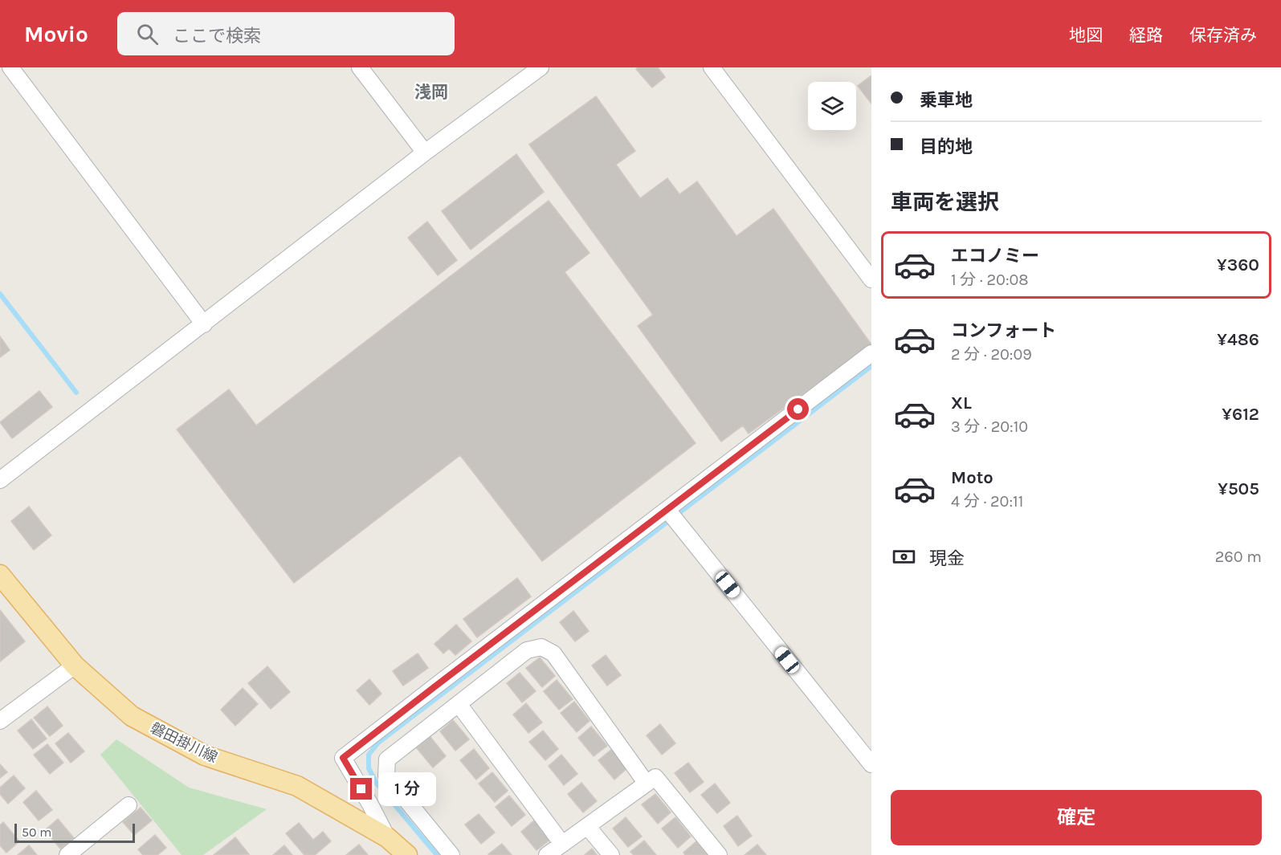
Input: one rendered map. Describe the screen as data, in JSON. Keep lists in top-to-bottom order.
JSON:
{
  "streets": {
    "main road": ["磐田掛川線"]
  },
  "districts": ["浅岡"],
  "scale_bar": "50 m",
  "page": {
    "header": "Movio",
    "search": "ここで検索",
    "nav": ["地図", "経路", "保存済み"],
    "banner": ["乗車地", "目的地"],
    "heading": "車両を選択",
    "list": [
      {
        "name": "エコノミー",
        "note": "1 分 · 20:08",
        "value": "¥360"
      },
      {
        "name": "コンフォート",
        "note": "2 分 · 20:09",
        "value": "¥486"
      },
      {
        "name": "XL",
        "note": "3 分 · 20:10",
        "value": "¥612"
      },
      {
        "name": "Moto",
        "note": "4 分 · 20:11",
        "value": "¥505"
      }
    ],
    "pay": ["現金", "260 m"],
    "bubble": "1 分",
    "buttons": "確定",
    "scale": "50 m"
  }
}
